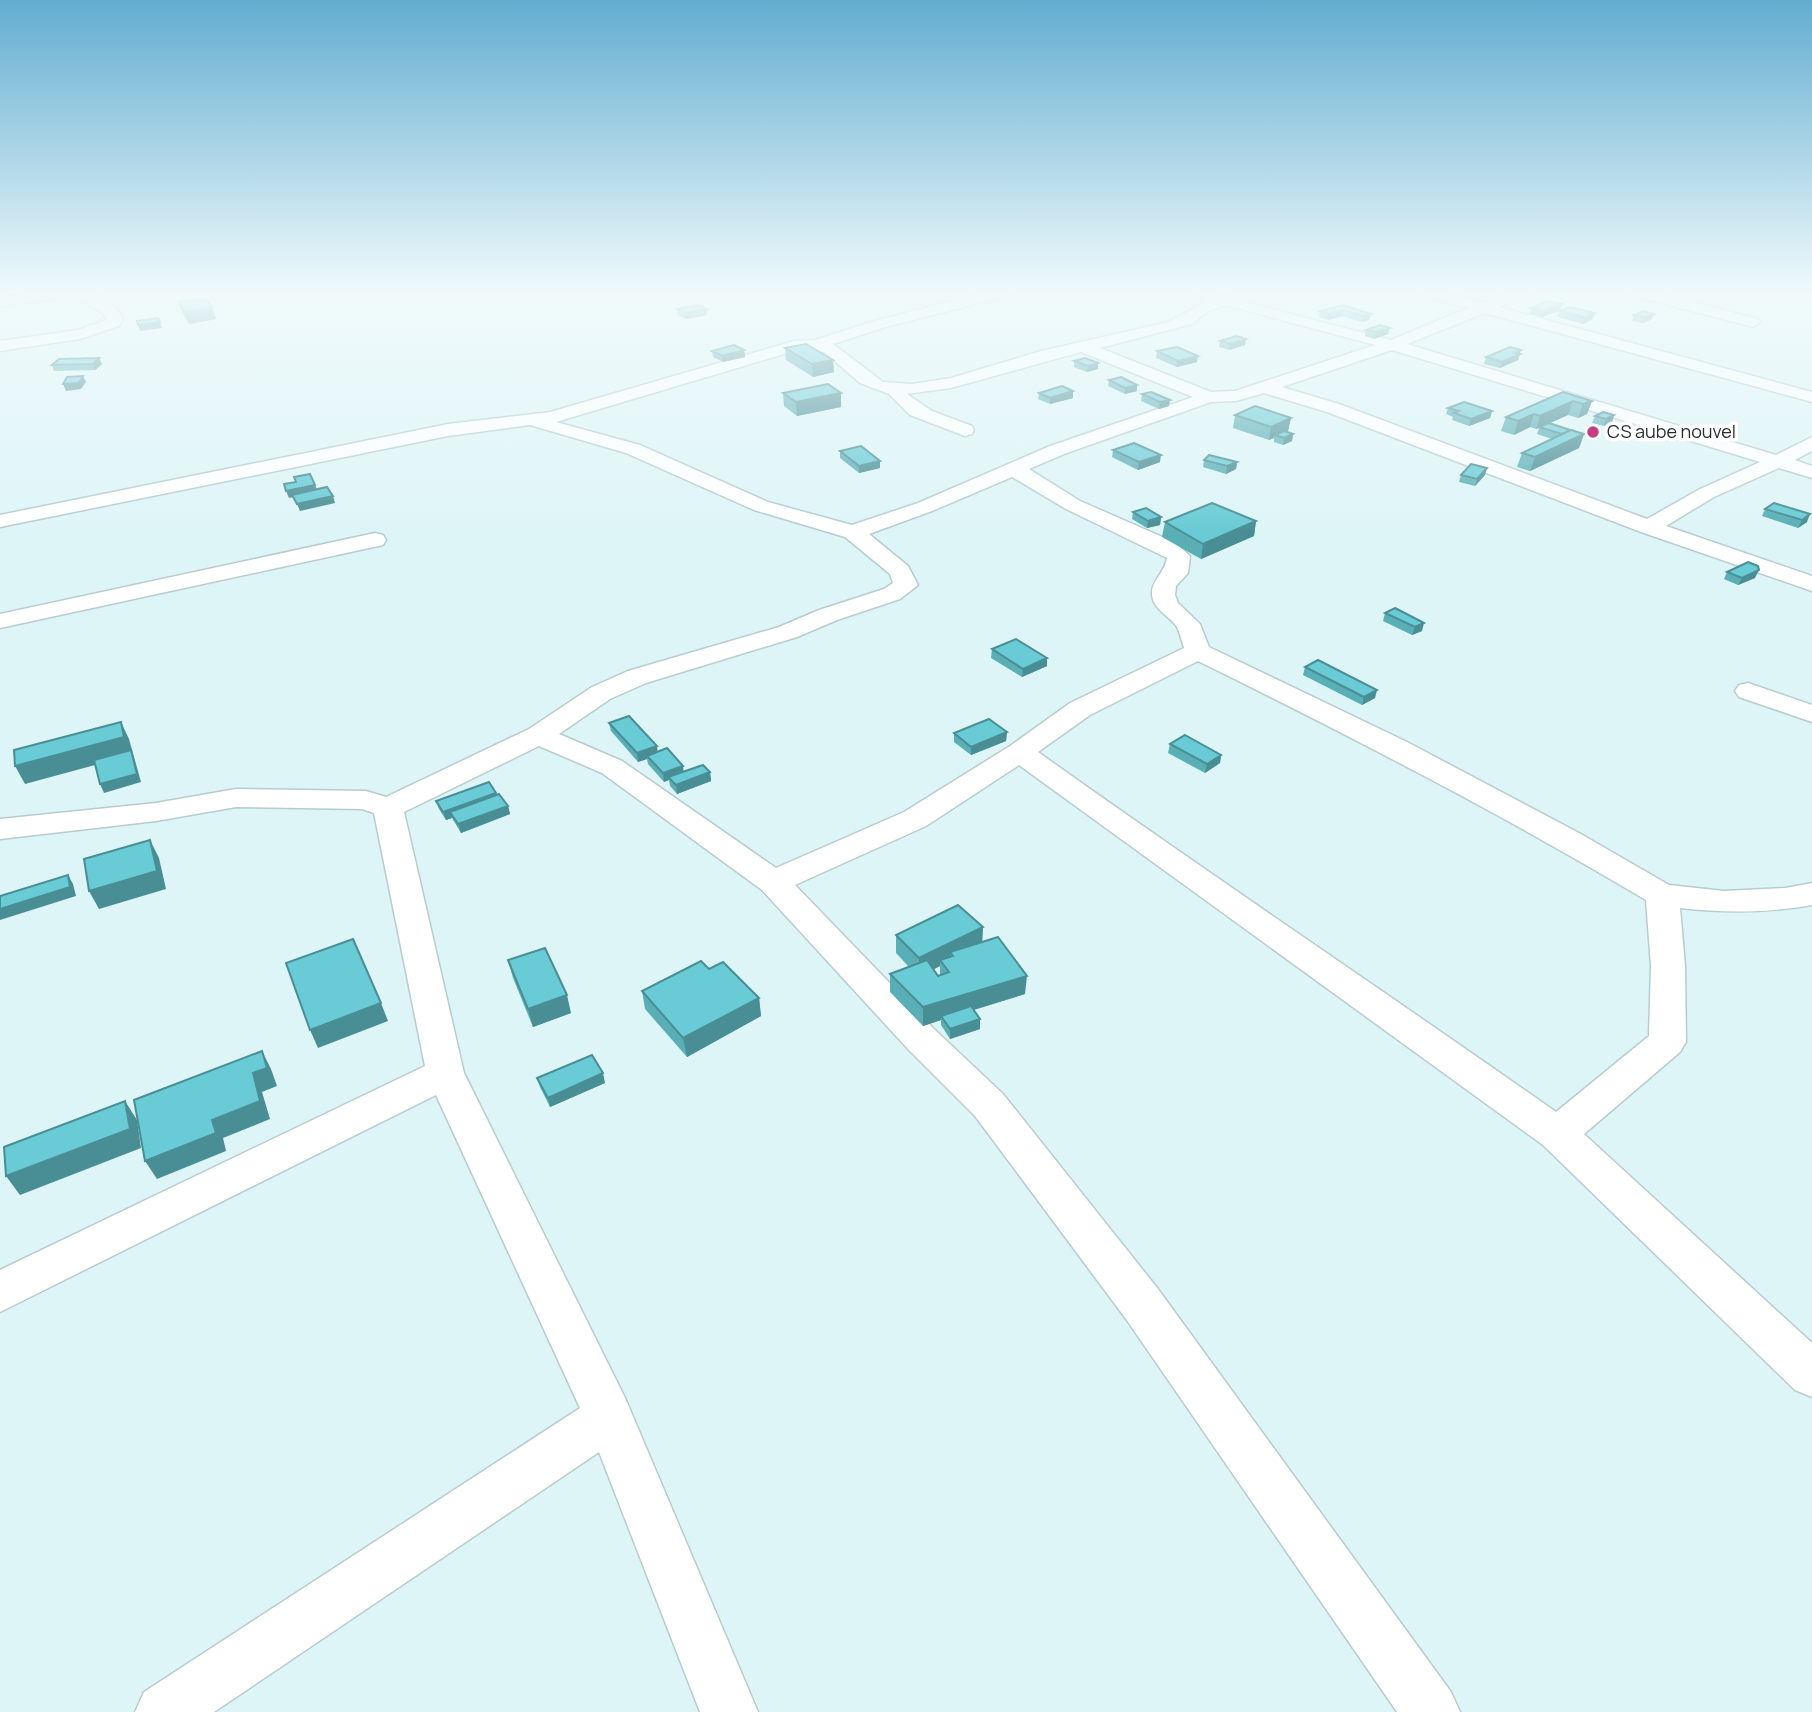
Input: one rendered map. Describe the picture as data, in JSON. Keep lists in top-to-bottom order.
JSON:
{
  "places": ["CS aube nouvel"]
}
